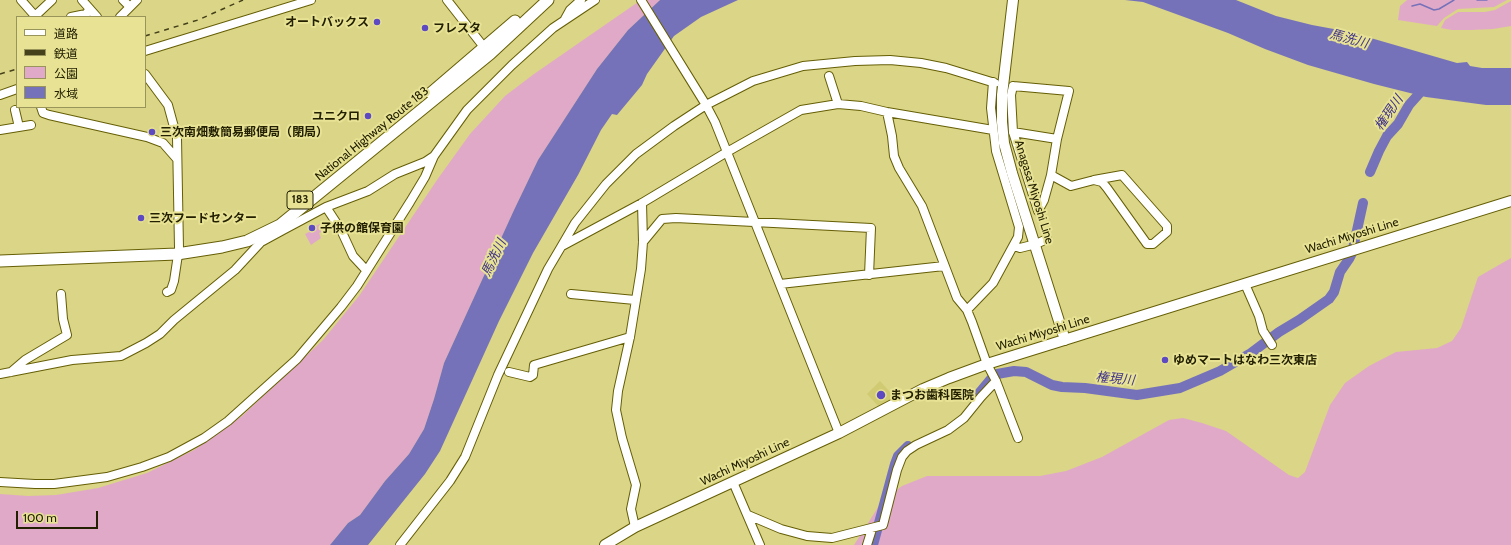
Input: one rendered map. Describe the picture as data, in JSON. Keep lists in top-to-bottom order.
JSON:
{
  "streets": {
    "highway": ["National Highway Route 183", "183"],
    "main road": ["Anagasa Miyoshi Line", "Wachi Miyoshi Line"]
  },
  "crossings": [
    ["Anagasa Miyoshi Line", "Wachi Miyoshi Line"]
  ],
  "water": ["馬洗川", "権現川"],
  "places": [
    "オートバックス",
    "フレスタ",
    "ユニクロ",
    "三次南畑敷簡易郵便局（閉局）",
    "三次フードセンター",
    "子供の館保育園",
    "ゆめマートはなわ三次東店",
    "まつお歯科医院"
  ],
  "legend": [
    "道路",
    "鉄道",
    "公園",
    "水域"
  ],
  "scale_bar": "100 m"
}
